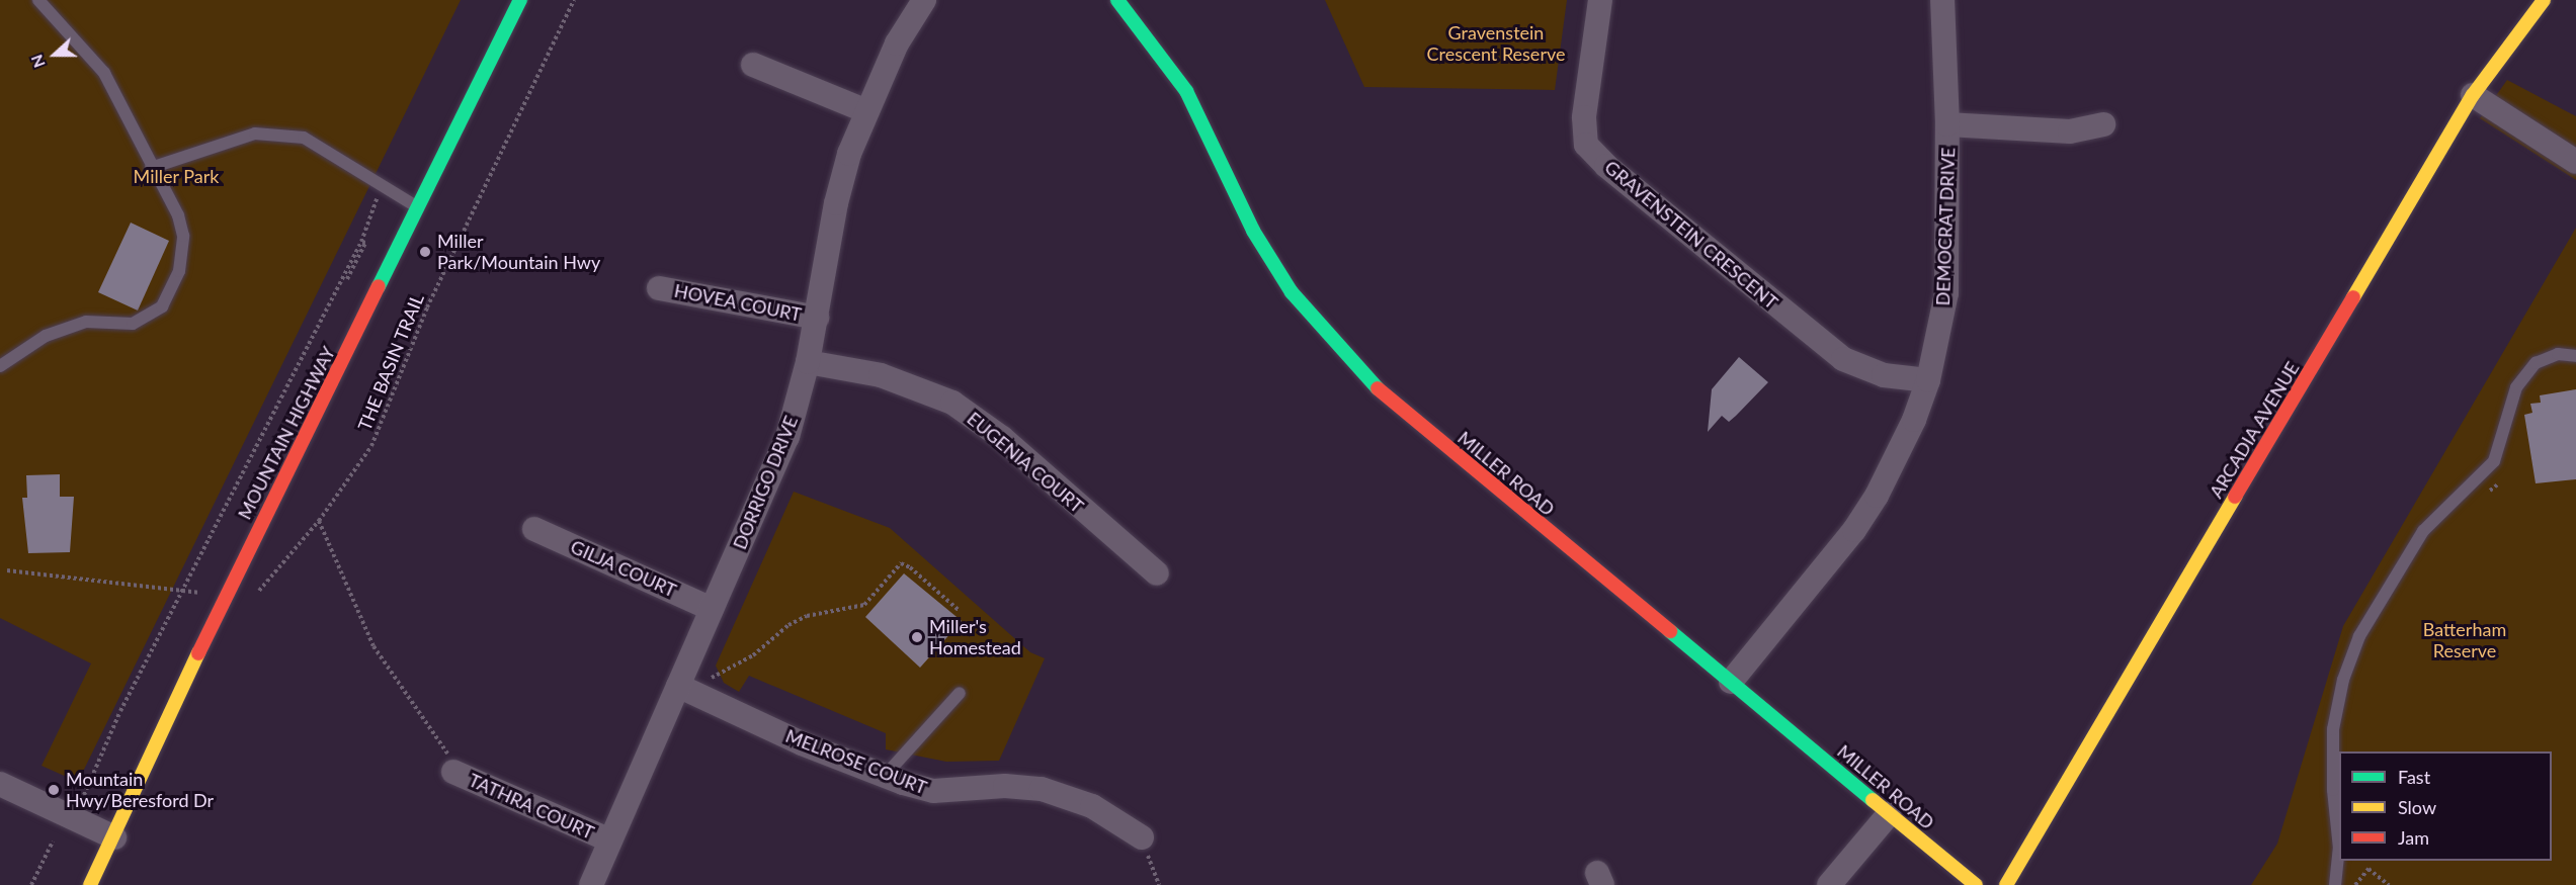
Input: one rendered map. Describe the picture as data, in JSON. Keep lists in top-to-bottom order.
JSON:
{
  "streets": {
    "main road": ["ARCADIA AVENUE", "MOUNTAIN HIGHWAY", "MILLER ROAD"],
    "street": [
      "DEMOCRAT DRIVE",
      "GRAVENSTEIN CRESCENT",
      "HOVEA COURT",
      "EUGENIA COURT",
      "DORRIGO DRIVE",
      "GILJA COURT",
      "MELROSE COURT",
      "TATHRA COURT"
    ],
    "path": ["THE BASIN TRAIL"]
  },
  "crossings": [
    ["DEMOCRAT DRIVE", "GRAVENSTEIN CRESCENT"],
    ["DEMOCRAT DRIVE", "MILLER ROAD"],
    ["HOVEA COURT", "DORRIGO DRIVE"],
    ["EUGENIA COURT", "DORRIGO DRIVE"],
    ["DORRIGO DRIVE", "GILJA COURT"],
    ["DORRIGO DRIVE", "MELROSE COURT"],
    ["DORRIGO DRIVE", "TATHRA COURT"]
  ],
  "parks": ["Gravenstein Crescent Reserve", "Miller Park", "Batterham Reserve"],
  "places": ["Miller Park/Mountain Hwy", "Miller's Homestead", "Mountain Hwy/Beresford Dr"],
  "legend": ["Fast", "Slow", "Jam"],
  "north": "left"
}
